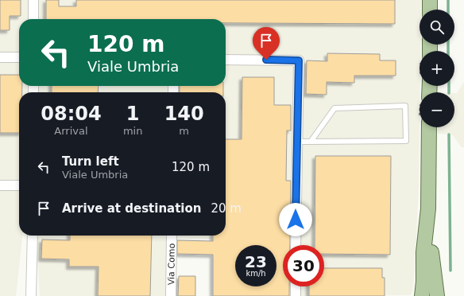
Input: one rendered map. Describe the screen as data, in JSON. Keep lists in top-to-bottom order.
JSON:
{
  "streets": {
    "street": ["Via Como"]
  },
  "page": {
    "map_buttons": ["+", "−"],
    "turn": ["120 m", "Viale Umbria"],
    "eta": [
      "08:04",
      "Arrival",
      "1",
      "min",
      "140",
      "m"
    ],
    "list": [
      {
        "name": "Turn left",
        "note": "Viale Umbria",
        "value": "120 m"
      },
      {
        "name": "Arrive at destination",
        "value": "20 m"
      }
    ],
    "speed": "23 km/h",
    "limit": "30"
  }
}
